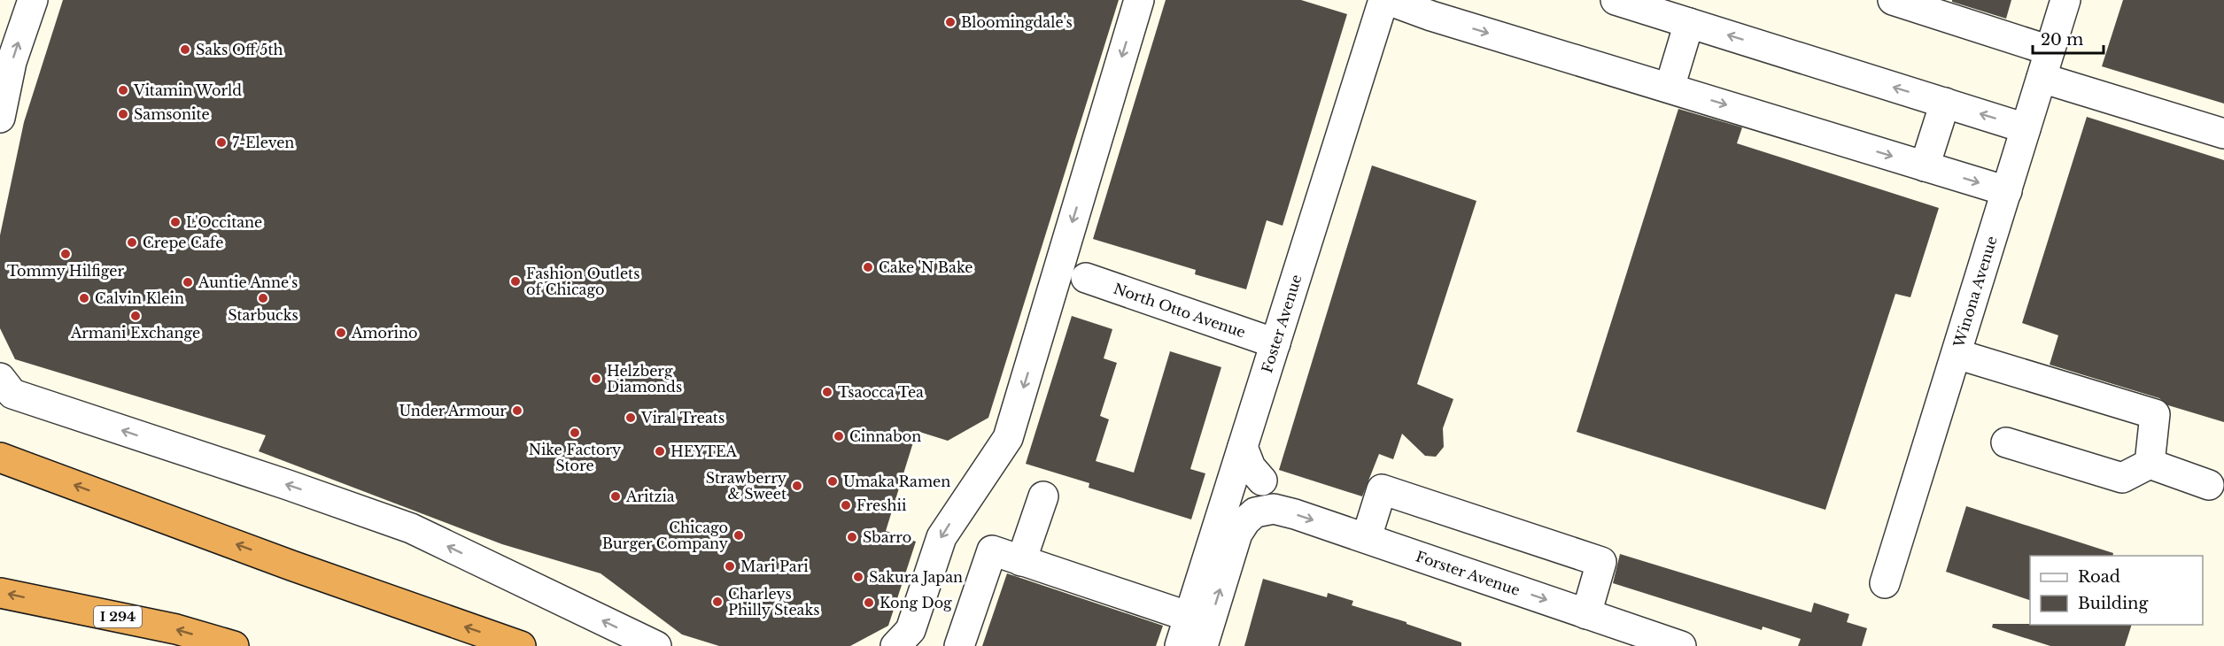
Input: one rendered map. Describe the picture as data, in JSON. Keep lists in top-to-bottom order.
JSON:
{
  "streets": {
    "highway": ["I 294"],
    "street": [
      "Winona Avenue",
      "North Otto Avenue",
      "Foster Avenue",
      "Forster Avenue"
    ]
  },
  "crossings": [
    ["North Otto Avenue", "Foster Avenue"]
  ],
  "places": [
    "Bloomingdale's",
    "Saks Off 5th",
    "Vitamin World",
    "Samsonite",
    "7-Eleven",
    "L'Occitane",
    "Crepe Cafe",
    "Tommy Hilfiger",
    "Cake 'N Bake",
    "Fashion Outlets of Chicago",
    "Auntie Anne's",
    "Calvin Klein",
    "Starbucks",
    "Armani Exchange",
    "Amorino",
    "Helzberg Diamonds",
    "Tsaocca Tea",
    "Under Armour",
    "Viral Treats",
    "Nike Factory Store",
    "Cinnabon",
    "HEYTEA",
    "Umaka Ramen",
    "Strawberry & Sweet",
    "Aritzia",
    "Freshii",
    "Chicago Burger Company",
    "Sbarro",
    "Mari Pari",
    "Sakura Japan",
    "Charleys Philly Steaks",
    "Kong Dog"
  ],
  "legend": ["Road", "Building"],
  "scale_bar": "20 m"
}
